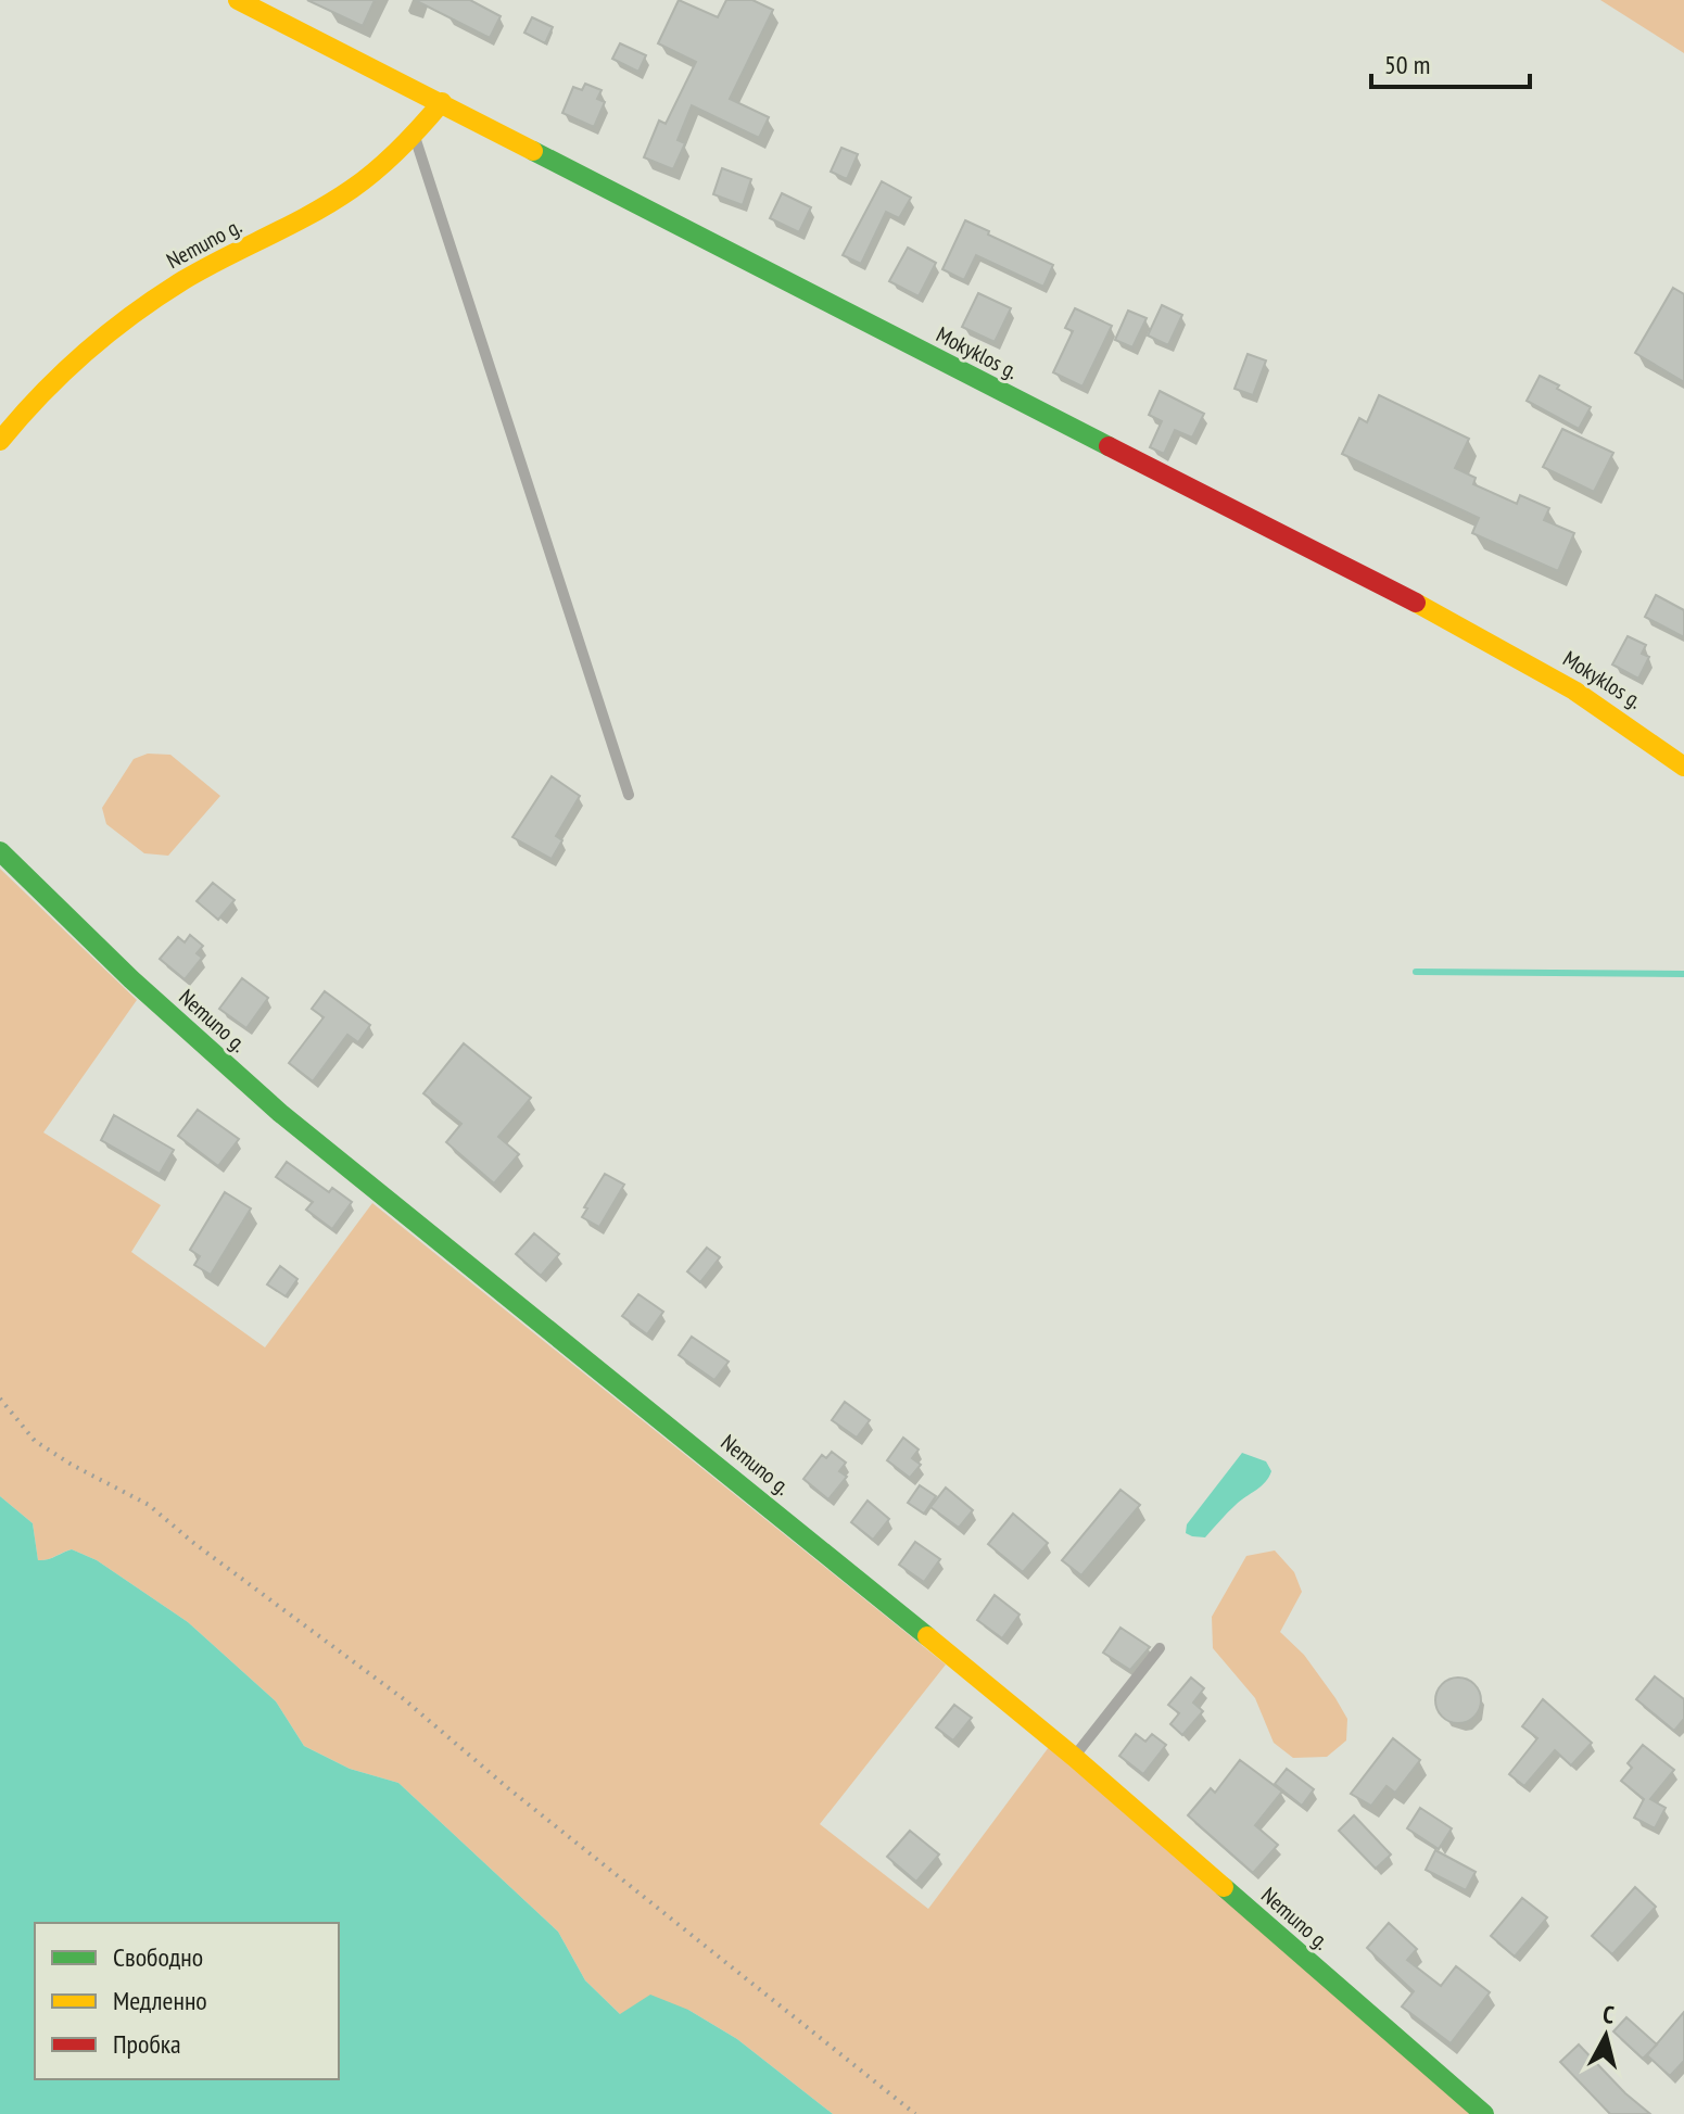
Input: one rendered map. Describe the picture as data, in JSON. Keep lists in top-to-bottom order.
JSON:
{
  "streets": {
    "street": ["Nemuno g.", "Mokyklos g."]
  },
  "crossings": [
    ["Nemuno g.", "Mokyklos g."]
  ],
  "legend": ["Свободно", "Медленно", "Пробка"],
  "scale_bar": "50 m",
  "north": "top"
}
